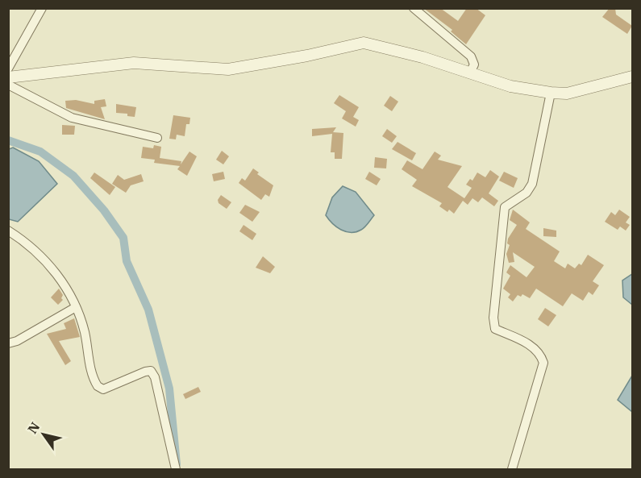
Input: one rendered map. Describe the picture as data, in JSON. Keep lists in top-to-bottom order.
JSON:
{
  "north": "top left"
}
